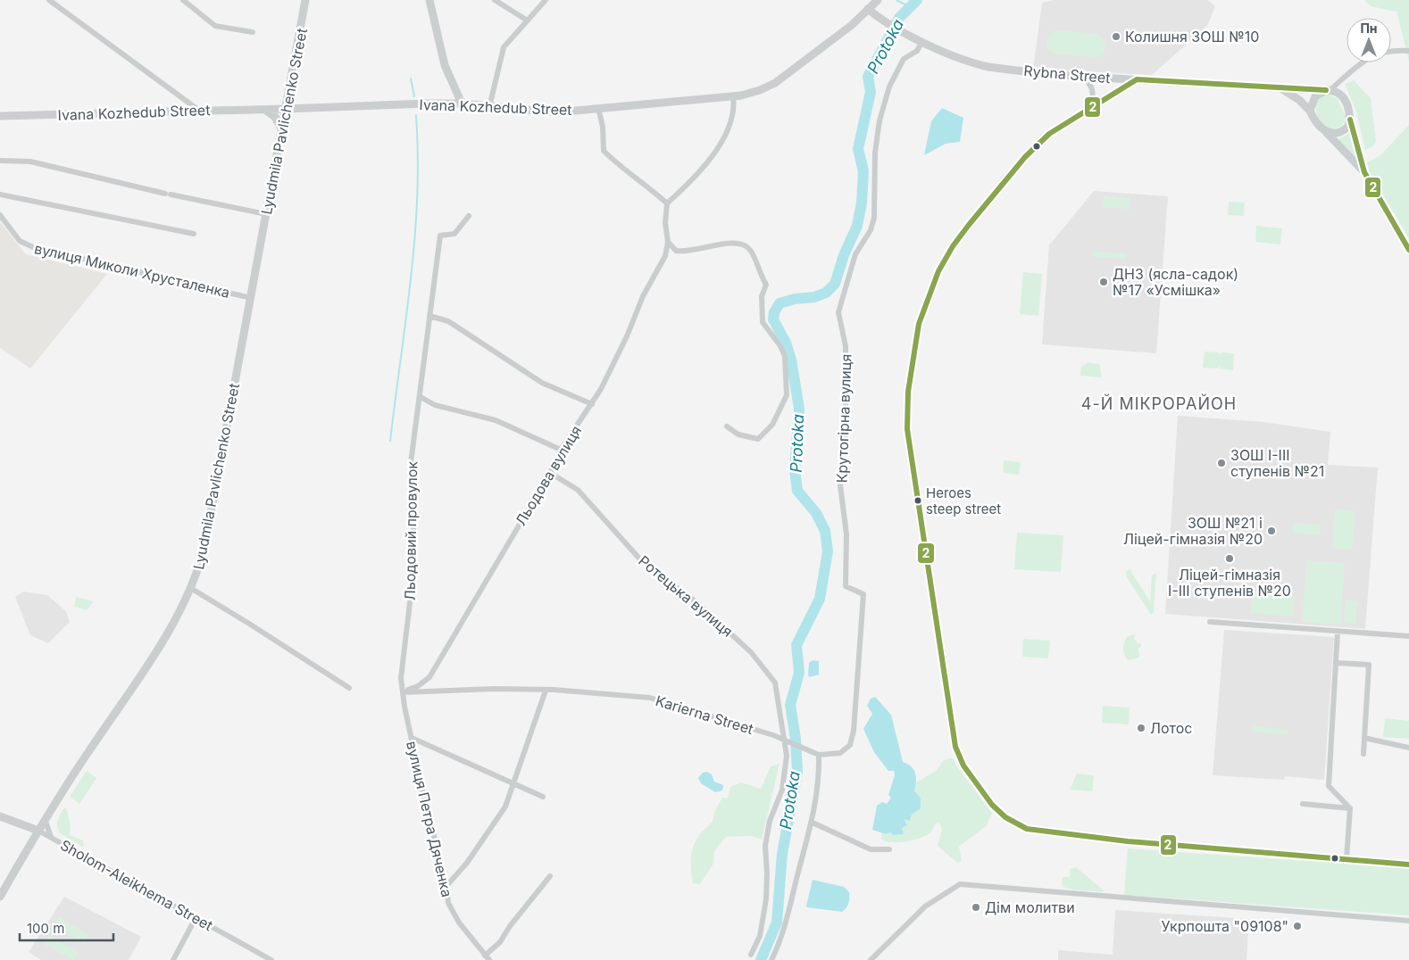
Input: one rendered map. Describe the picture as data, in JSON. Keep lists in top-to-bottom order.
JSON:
{
  "streets": {
    "street": [
      "Rybna Street",
      "Ivana Kozhedub Street",
      "Lyudmila Pavlichenko Street",
      "вулиця Миколи Хрусталенка",
      "Крутогірна вулиця",
      "Льодова вулиця",
      "Льодовий провулок",
      "Ротецька вулиця",
      "Karierna Street",
      "вулиця Петра Дяченка",
      "Sholom-Aleikhema Street"
    ]
  },
  "crossings": [
    ["Rybna Street", "Ivana Kozhedub Street"],
    ["Rybna Street", "Крутогірна вулиця"],
    ["Ivana Kozhedub Street", "Lyudmila Pavlichenko Street"],
    ["Lyudmila Pavlichenko Street", "вулиця Миколи Хрусталенка"],
    ["Lyudmila Pavlichenko Street", "Sholom-Aleikhema Street"],
    ["Крутогірна вулиця", "Karierna Street"],
    ["Льодова вулиця", "Льодовий провулок"],
    ["Льодова вулиця", "Ротецька вулиця"],
    ["Льодова вулиця", "Karierna Street"],
    ["Льодова вулиця", "вулиця Петра Дяченка"],
    ["Льодовий провулок", "Karierna Street"],
    ["Льодовий провулок", "вулиця Петра Дяченка"],
    ["Ротецька вулиця", "Karierna Street"],
    ["Karierna Street", "вулиця Петра Дяченка"]
  ],
  "districts": ["4-Й МІКРОРАЙОН"],
  "water": ["Protoka"],
  "places": [
    "Колишня ЗОШ №10",
    "ДНЗ (ясла-садок) №17 «Усмішка»",
    "ЗОШ І-ІІІ ступенів №21",
    "Heroes steep street",
    "ЗОШ №21 і Ліцей-гімназія №20",
    "Ліцей-гімназія I-III ступенів №20",
    "Лотос",
    "Дім молитви",
    "Укрпошта \"09108\""
  ],
  "lines": ["transit line 2"],
  "scale_bar": "100 m",
  "north": "top"
}
